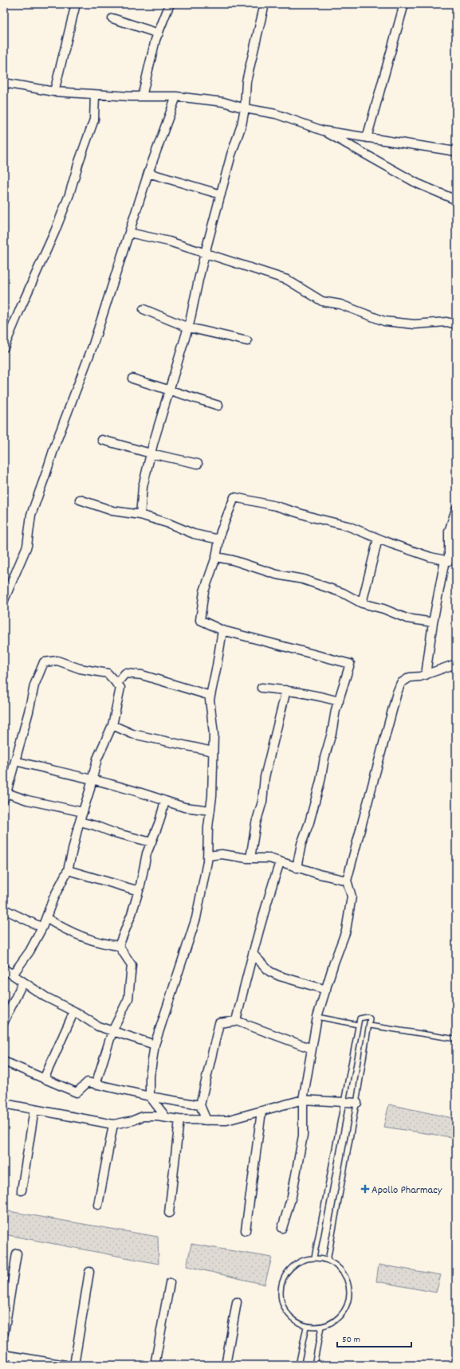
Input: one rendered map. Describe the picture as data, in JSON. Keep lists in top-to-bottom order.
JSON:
{
  "places": {
    "health": ["Apollo Pharmacy"]
  },
  "scale_bar": "50 m"
}
